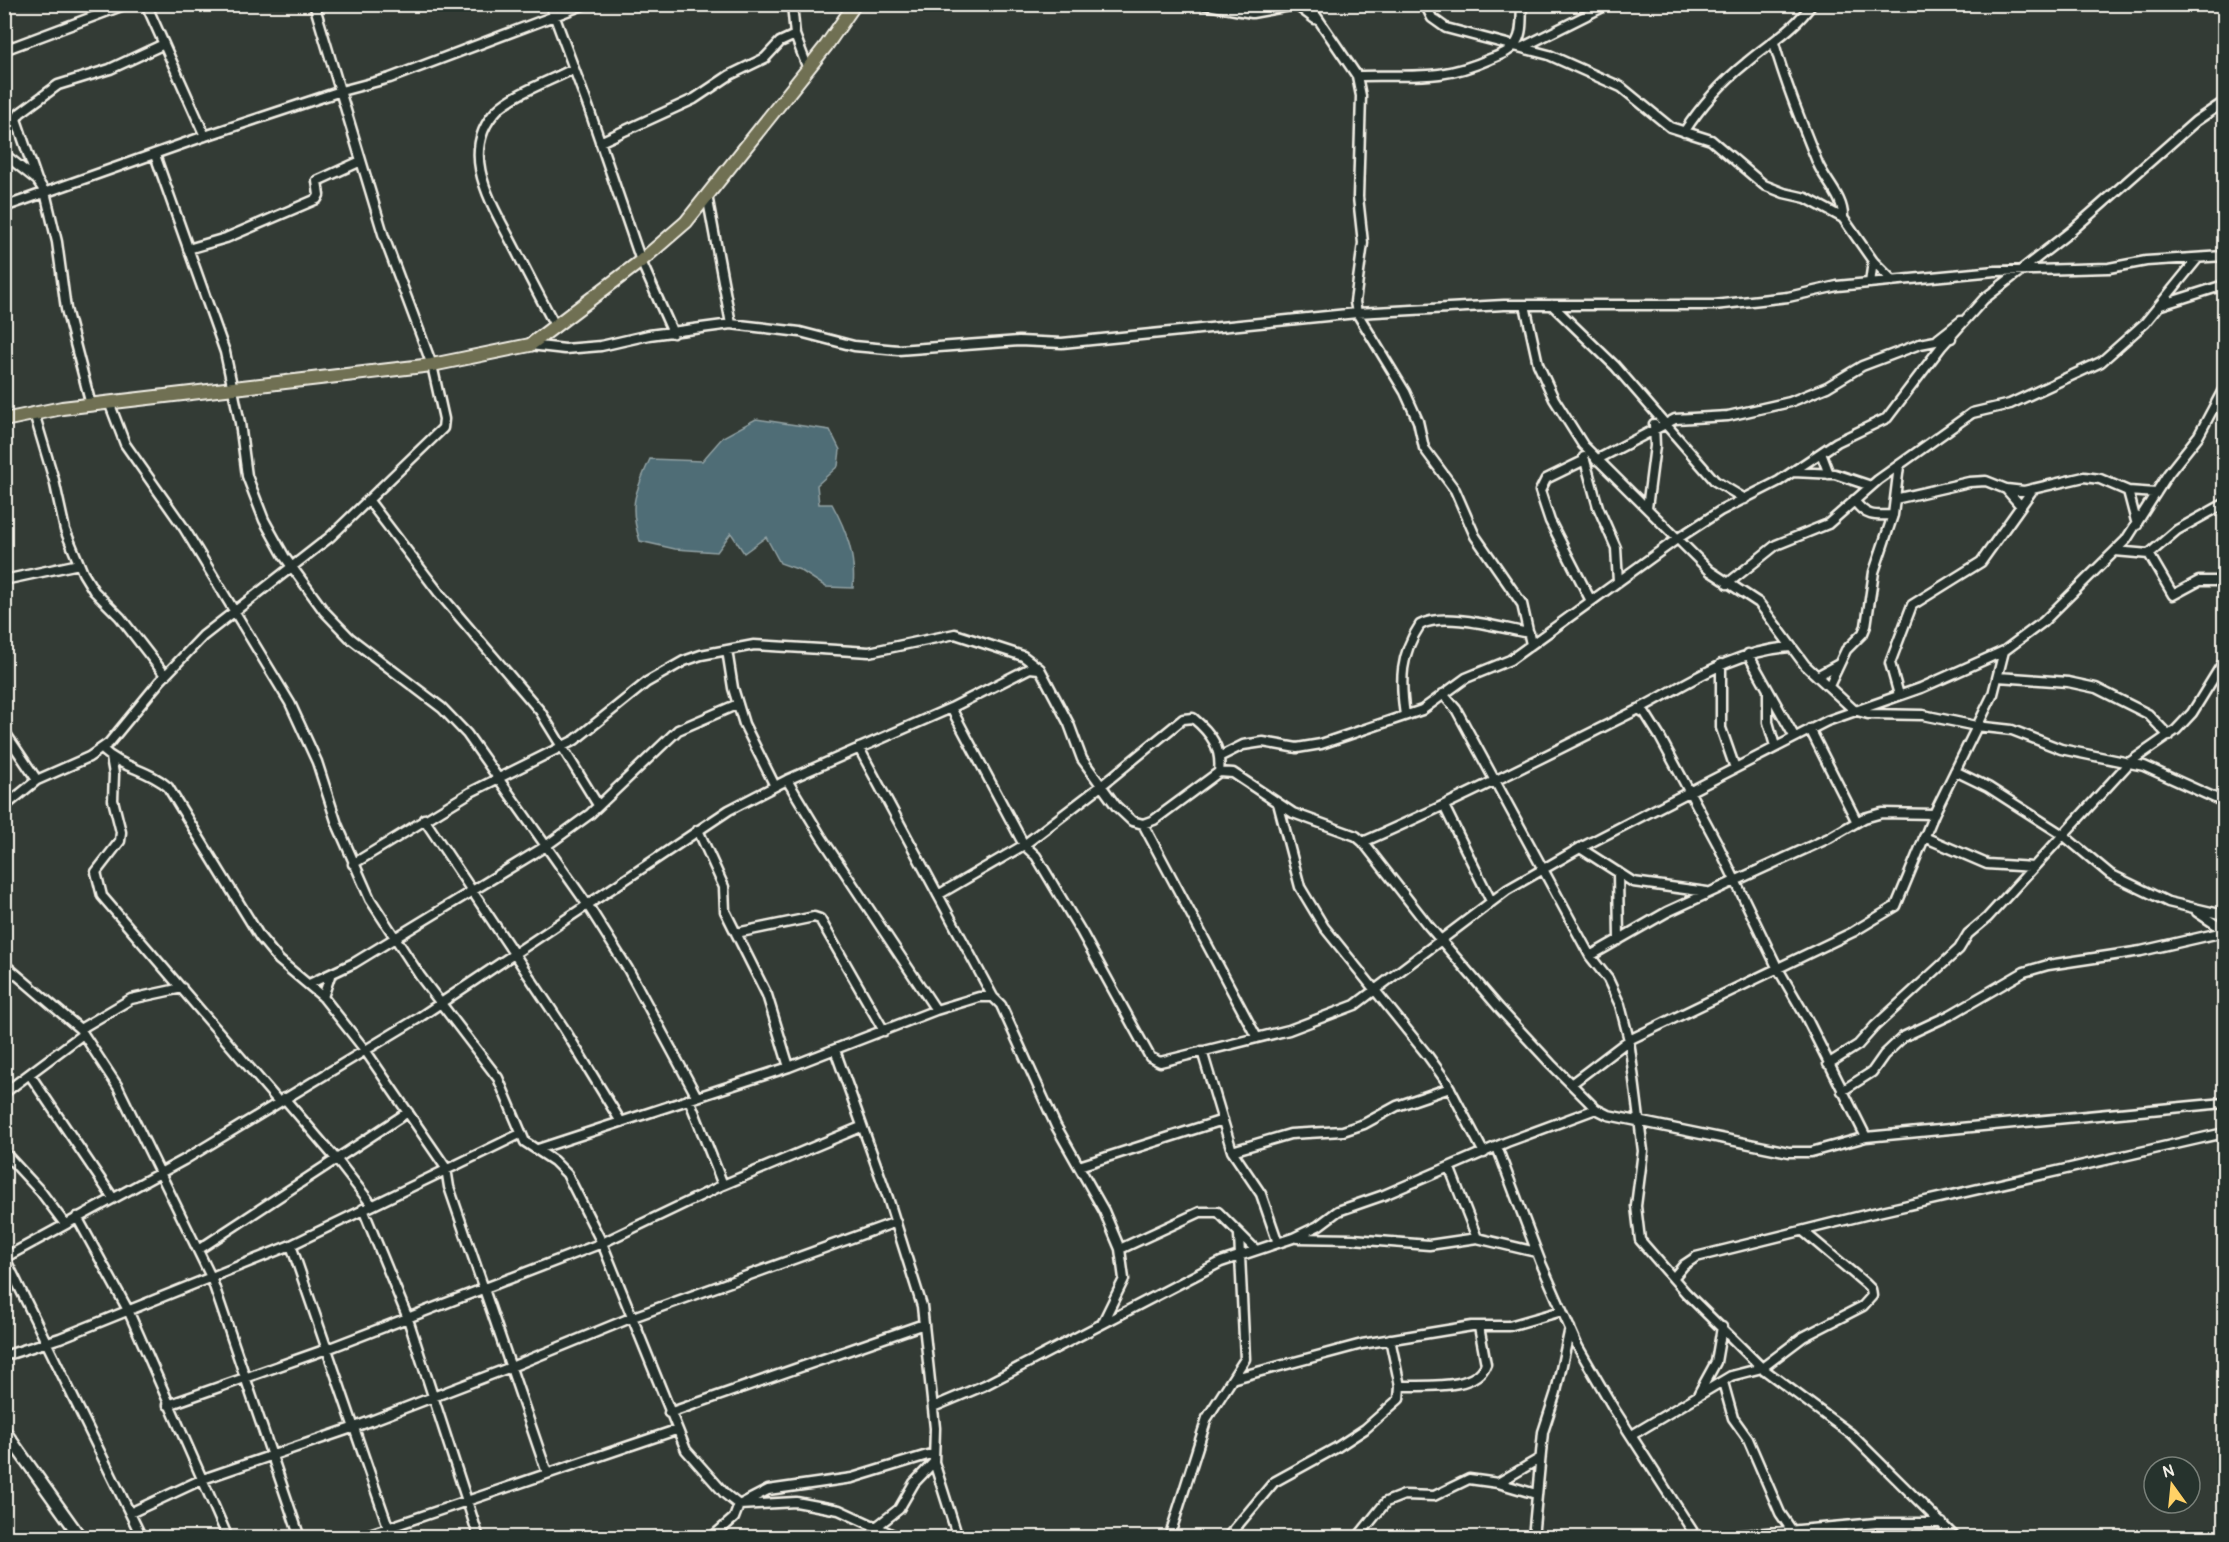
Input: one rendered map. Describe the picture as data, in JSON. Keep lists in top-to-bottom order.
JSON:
{
  "north": "top"
}
